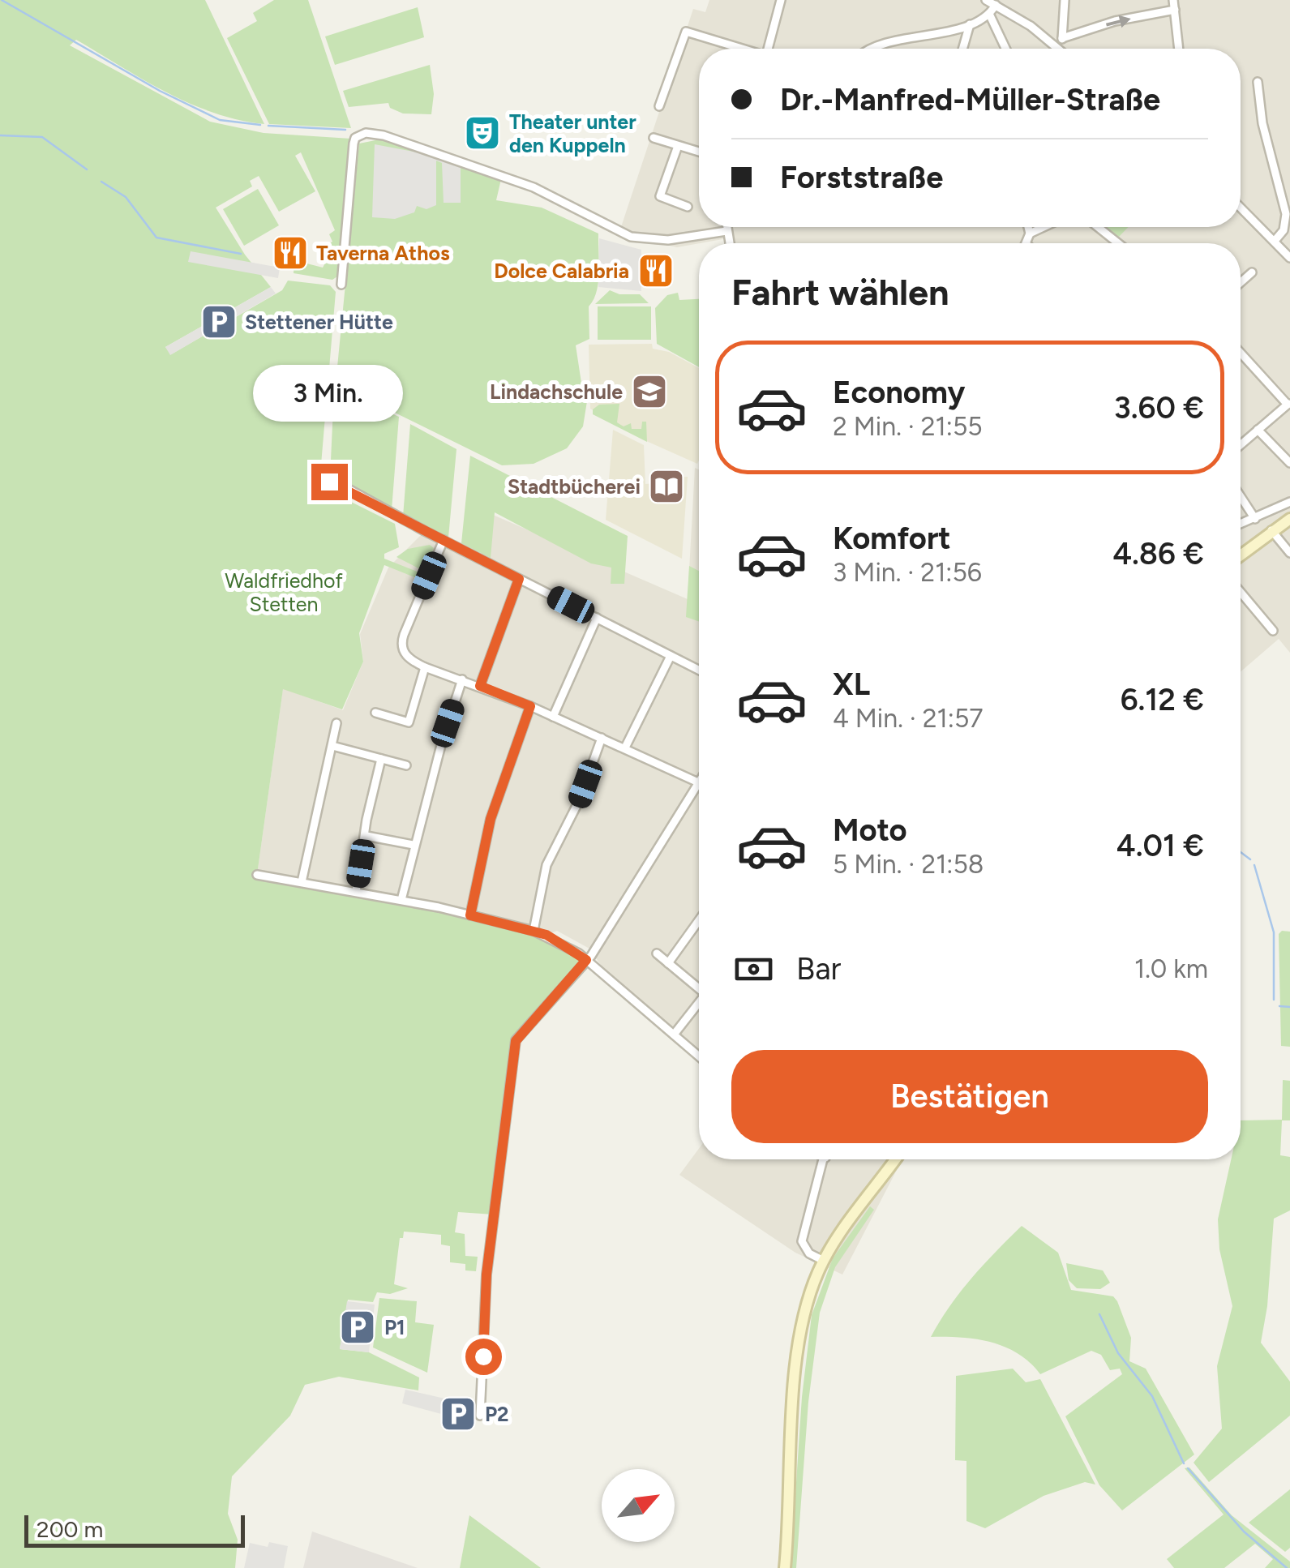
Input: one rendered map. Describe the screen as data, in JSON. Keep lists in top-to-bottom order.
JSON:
{
  "parks": ["Waldfriedhof Stetten"],
  "places": {
    "theatre": ["Theater unter den Kuppeln"],
    "restaurant": ["Taverna Athos", "Dolce Calabria"],
    "parking": ["Stettener Hütte", "P1", "P2"],
    "school or university": ["Lindachschule"],
    "library": ["Stadtbücherei"]
  },
  "scale_bar": "200 m",
  "north": "top right",
  "page": {
    "banner": ["Dr.-Manfred-Müller-Straße", "Forststraße"],
    "heading": "Fahrt wählen",
    "list": [
      {
        "name": "Economy",
        "note": "2 Min. · 21:55",
        "value": "3.60 €"
      },
      {
        "name": "Komfort",
        "note": "3 Min. · 21:56",
        "value": "4.86 €"
      },
      {
        "name": "XL",
        "note": "4 Min. · 21:57",
        "value": "6.12 €"
      },
      {
        "name": "Moto",
        "note": "5 Min. · 21:58",
        "value": "4.01 €"
      }
    ],
    "bubble": "3 Min.",
    "pay": ["Bar", "1.0 km"],
    "buttons": "Bestätigen",
    "scale": "200 m"
  }
}
